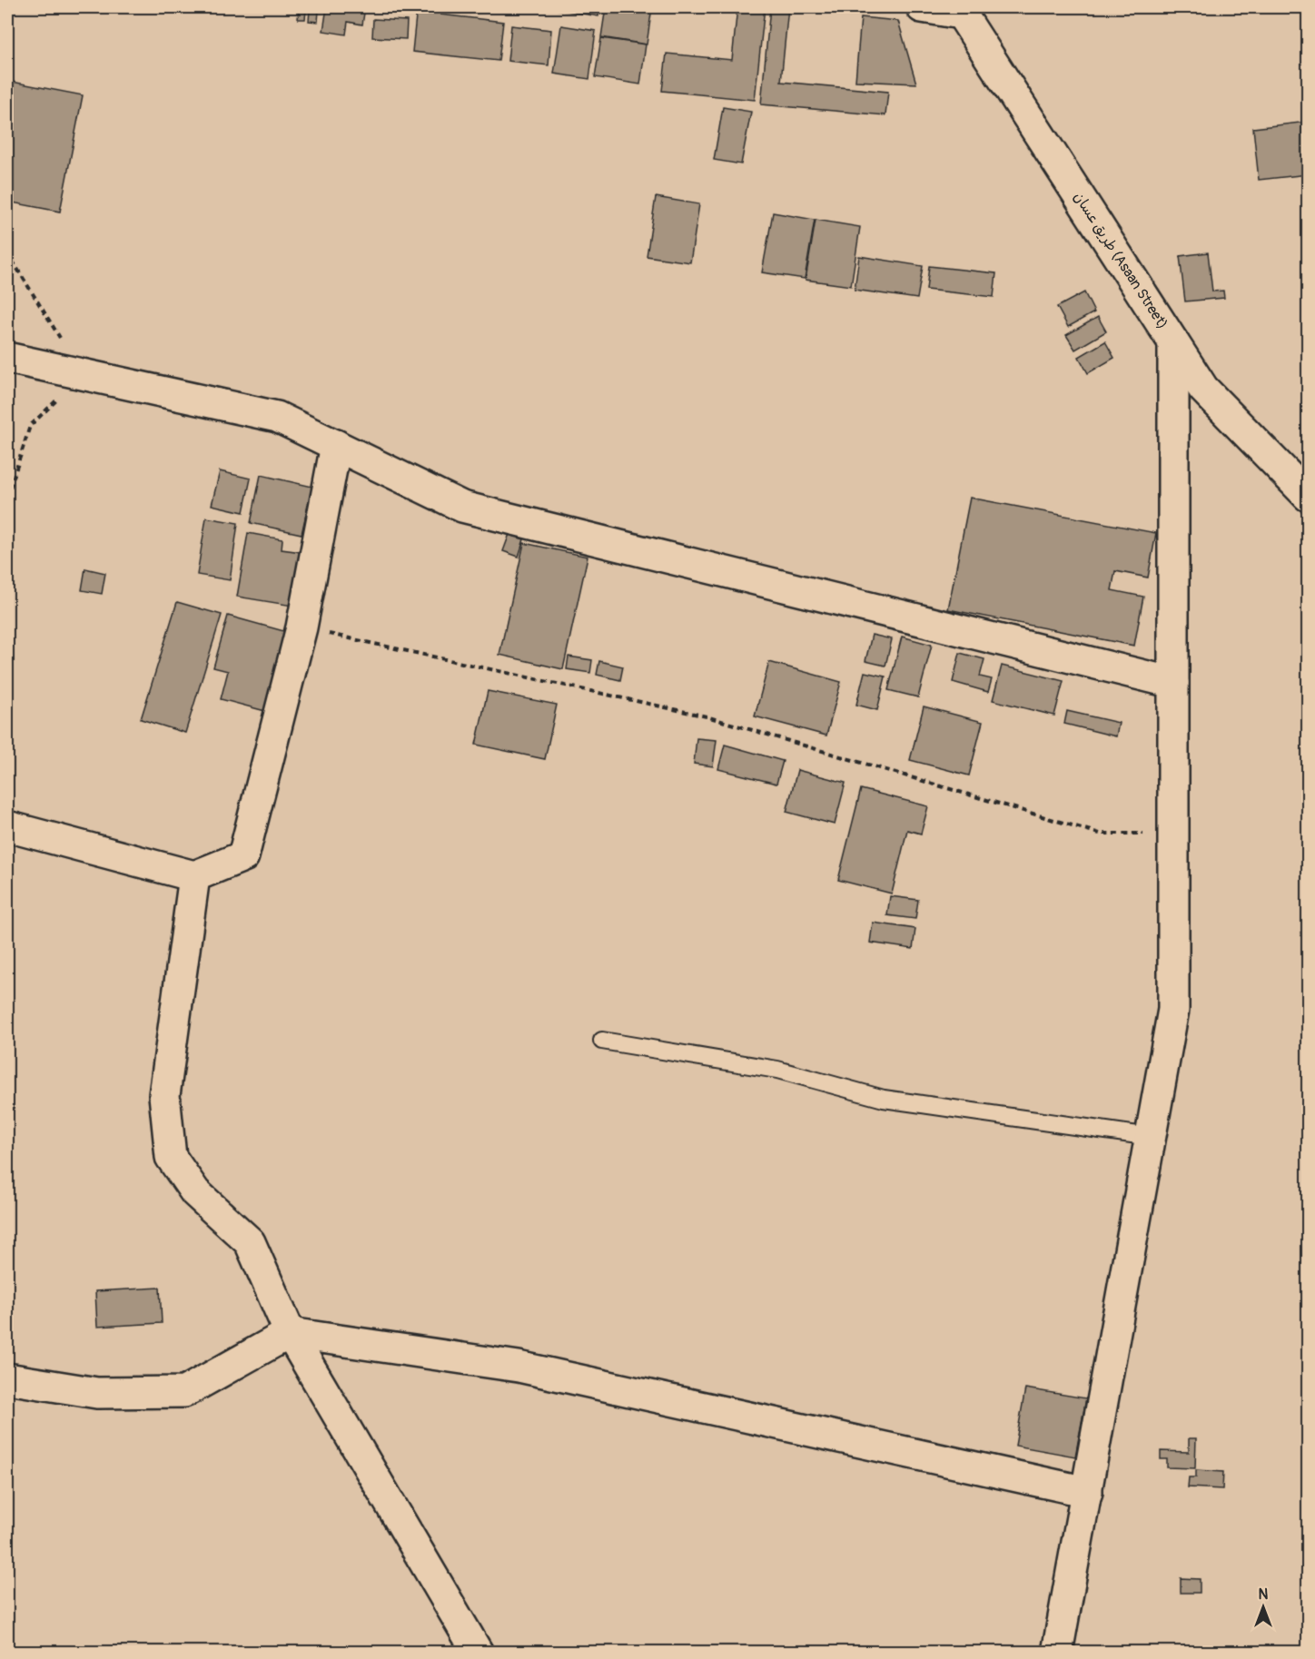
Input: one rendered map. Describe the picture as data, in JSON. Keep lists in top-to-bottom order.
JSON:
{
  "streets": {
    "street": ["طريق عسان (Asaan Street)"]
  },
  "north": "top"
}
